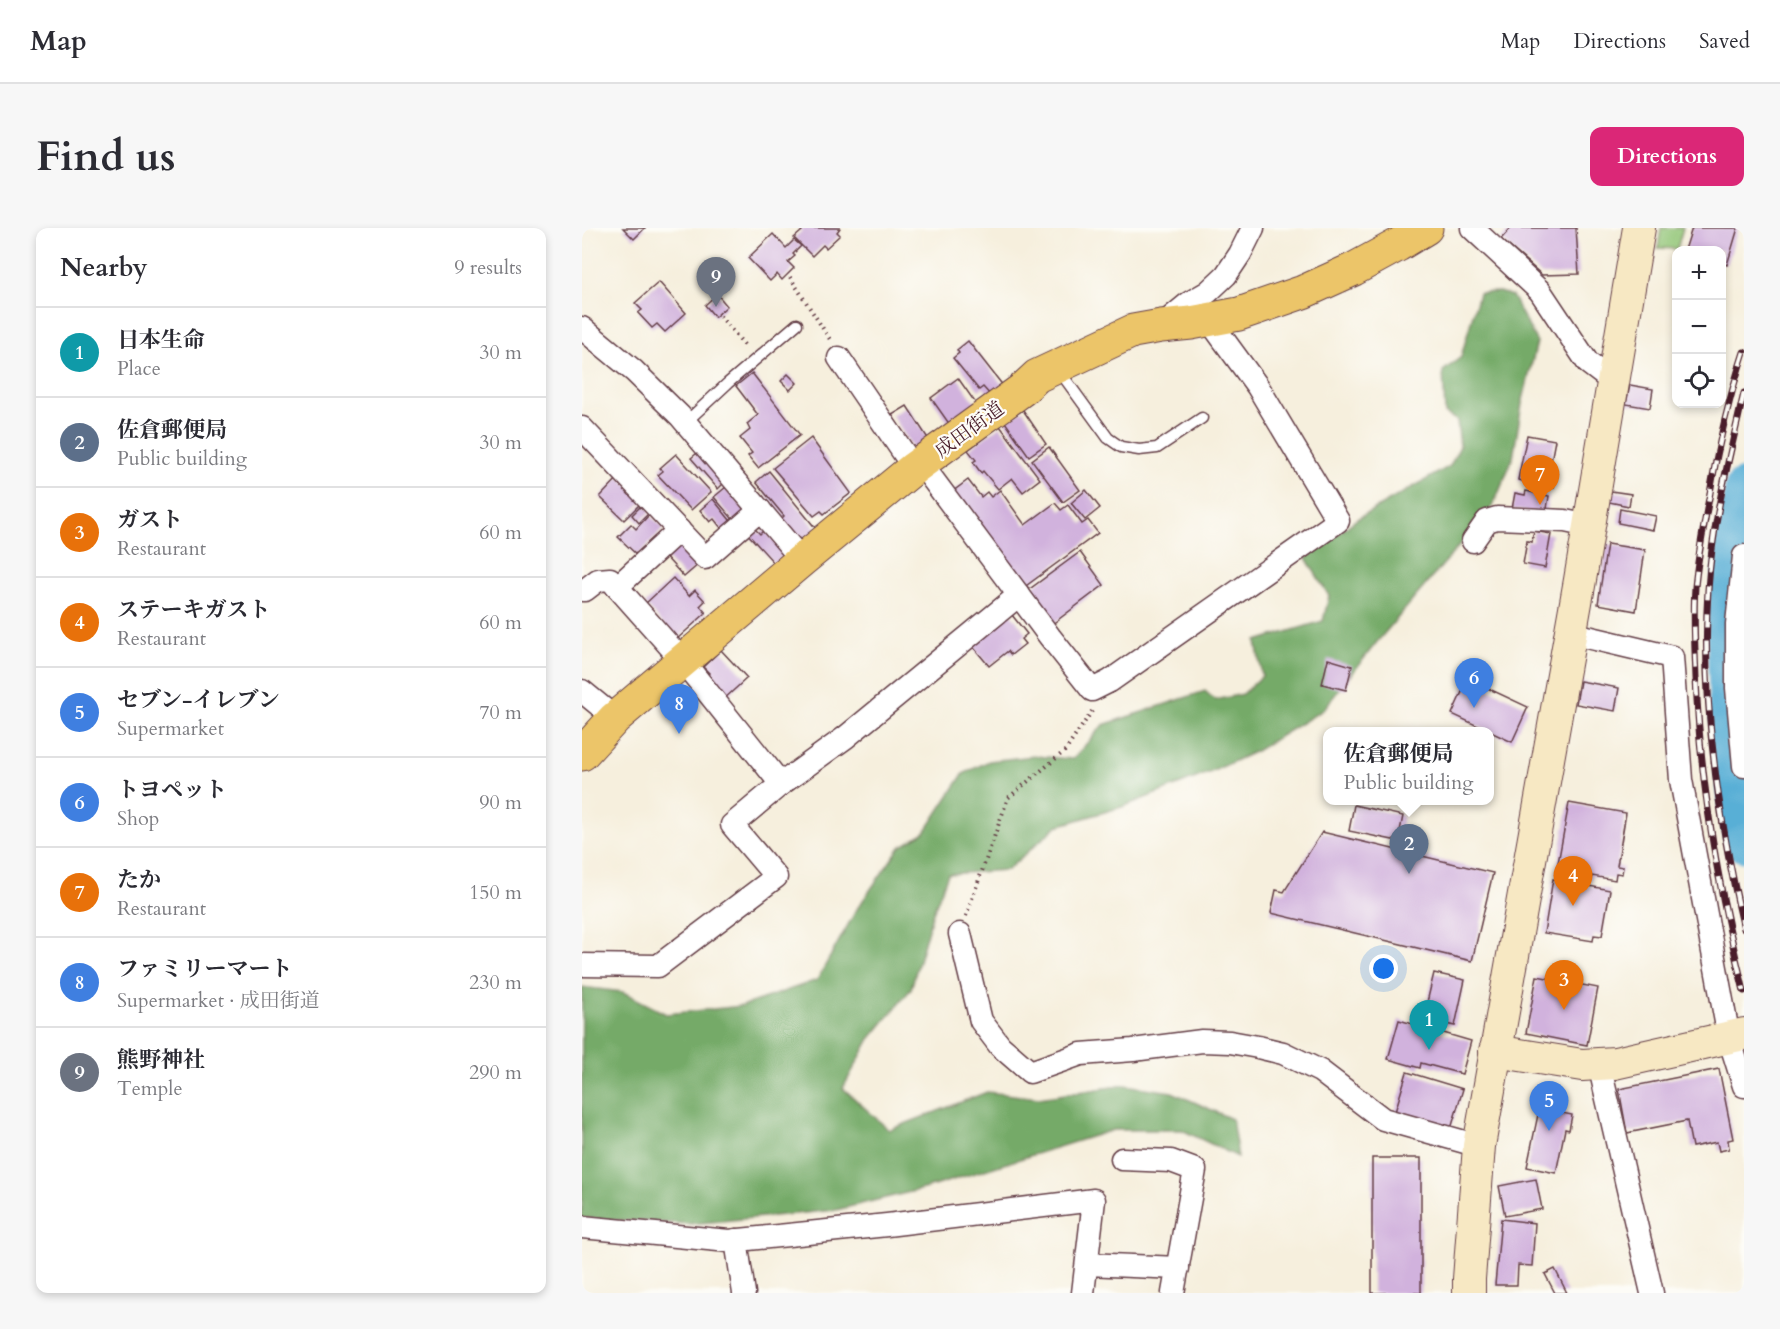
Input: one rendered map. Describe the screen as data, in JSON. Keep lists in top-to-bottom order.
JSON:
{
  "streets": {
    "highway": ["成田街道"]
  },
  "page": {
    "header": "Map",
    "nav": ["Map", "Directions", "Saved"],
    "buttons": "Directions",
    "title": "Find us",
    "heading": ["Nearby", "9 results"],
    "map_buttons": ["+", "−"],
    "pins": [
      "9",
      "7",
      "6",
      "8",
      "2",
      "4",
      "3",
      "1",
      "5"
    ],
    "list": [
      {
        "mark": "1",
        "name": "日本生命",
        "note": "Place",
        "value": "30 m"
      },
      {
        "mark": "2",
        "name": "佐倉郵便局",
        "note": "Public building",
        "value": "30 m"
      },
      {
        "mark": "3",
        "name": "ガスト",
        "note": "Restaurant",
        "value": "60 m"
      },
      {
        "mark": "4",
        "name": "ステーキガスト",
        "note": "Restaurant",
        "value": "60 m"
      },
      {
        "mark": "5",
        "name": "セブン-イレブン",
        "note": "Supermarket",
        "value": "70 m"
      },
      {
        "mark": "6",
        "name": "トヨペット",
        "note": "Shop",
        "value": "90 m"
      },
      {
        "mark": "7",
        "name": "たか",
        "note": "Restaurant",
        "value": "150 m"
      },
      {
        "mark": "8",
        "name": "ファミリーマート",
        "note": "Supermarket · 成田街道",
        "value": "230 m"
      },
      {
        "mark": "9",
        "name": "熊野神社",
        "note": "Temple",
        "value": "290 m"
      }
    ],
    "popup": ["佐倉郵便局", "Public building"]
  }
}
